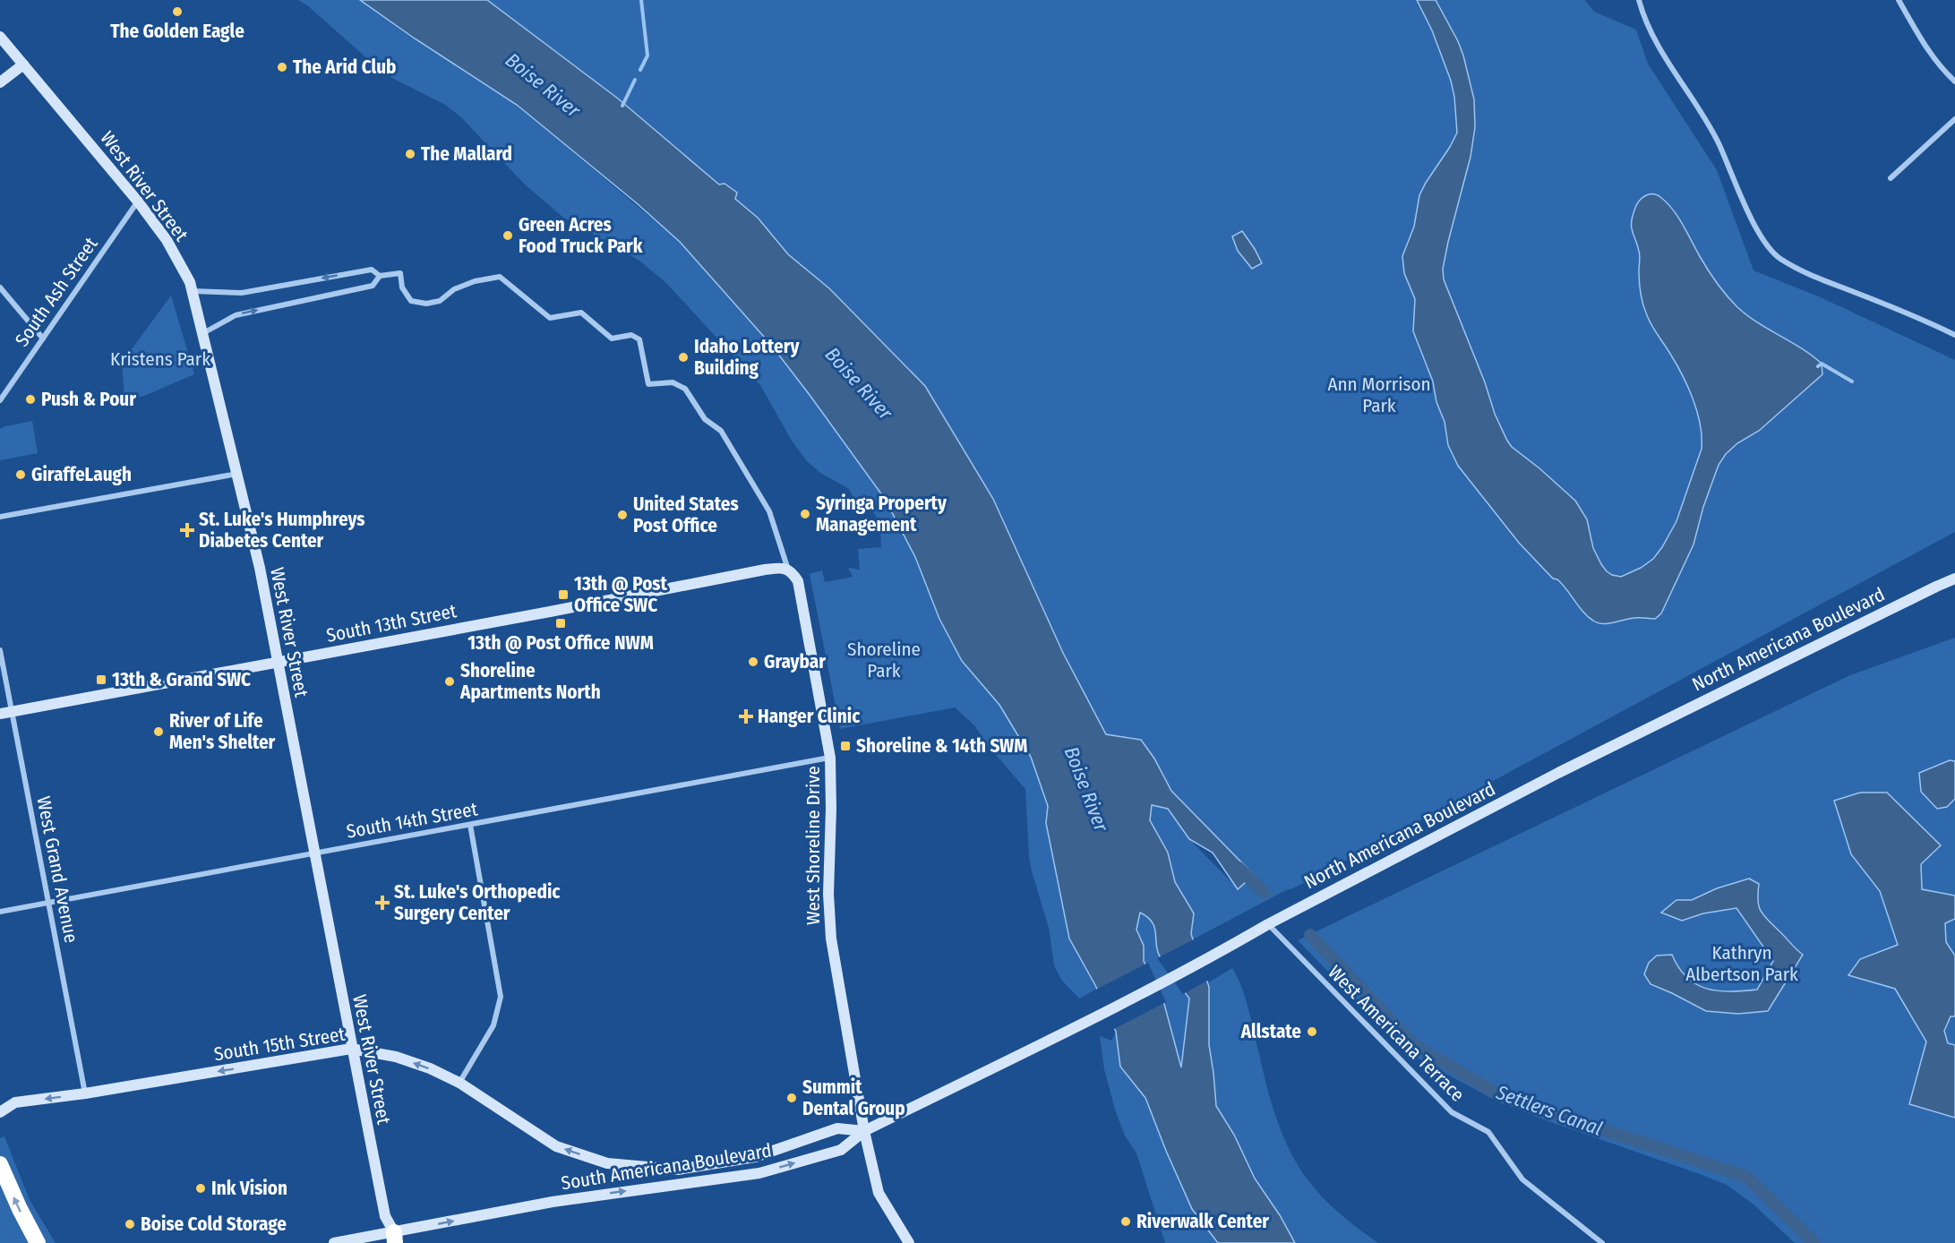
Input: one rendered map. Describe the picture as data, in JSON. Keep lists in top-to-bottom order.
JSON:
{
  "streets": {
    "main road": [
      "West River Street",
      "South 13th Street",
      "North Americana Boulevard",
      "West Shoreline Drive",
      "South 15th Street",
      "South Americana Boulevard"
    ],
    "street": [
      "South Ash Street",
      "South 14th Street",
      "West Grand Avenue",
      "West Americana Terrace"
    ]
  },
  "crossings": [
    ["West River Street", "South Ash Street"],
    ["West River Street", "South 13th Street"],
    ["West River Street", "South 14th Street"],
    ["West River Street", "South 15th Street"],
    ["West River Street", "South Americana Boulevard"],
    ["South 13th Street", "West Shoreline Drive"],
    ["South 13th Street", "West Grand Avenue"],
    ["North Americana Boulevard", "West Shoreline Drive"],
    ["North Americana Boulevard", "West Americana Terrace"],
    ["North Americana Boulevard", "South Americana Boulevard"],
    ["South 14th Street", "West Shoreline Drive"],
    ["South 14th Street", "West Grand Avenue"],
    ["West Shoreline Drive", "South Americana Boulevard"],
    ["West Grand Avenue", "South 15th Street"],
    ["South 15th Street", "South Americana Boulevard"]
  ],
  "one_way": ["South 15th Street", "South Americana Boulevard"],
  "water": ["Boise River", "Settlers Canal"],
  "parks": [
    "Kristens Park",
    "Ann Morrison Park",
    "Shoreline Park",
    "Kathryn Albertson Park"
  ],
  "places": {
    "other": [
      "The Golden Eagle",
      "The Arid Club",
      "The Mallard",
      "Green Acres Food Truck Park",
      "Idaho Lottery Building",
      "Push & Pour",
      "GiraffeLaugh",
      "Syringa Property Management",
      "United States Post Office",
      "Graybar",
      "Shoreline Apartments North",
      "River of Life Men's Shelter",
      "Allstate",
      "Summit Dental Group",
      "Ink Vision",
      "Riverwalk Center",
      "Boise Cold Storage"
    ],
    "health": ["St. Luke's Humphreys Diabetes Center", "Hanger Clinic", "St. Luke's Orthopedic Surgery Center"],
    "transit": [
      "13th @ Post Office SWC",
      "13th @ Post Office NWM",
      "13th & Grand SWC",
      "Shoreline & 14th SWM"
    ]
  }
}
